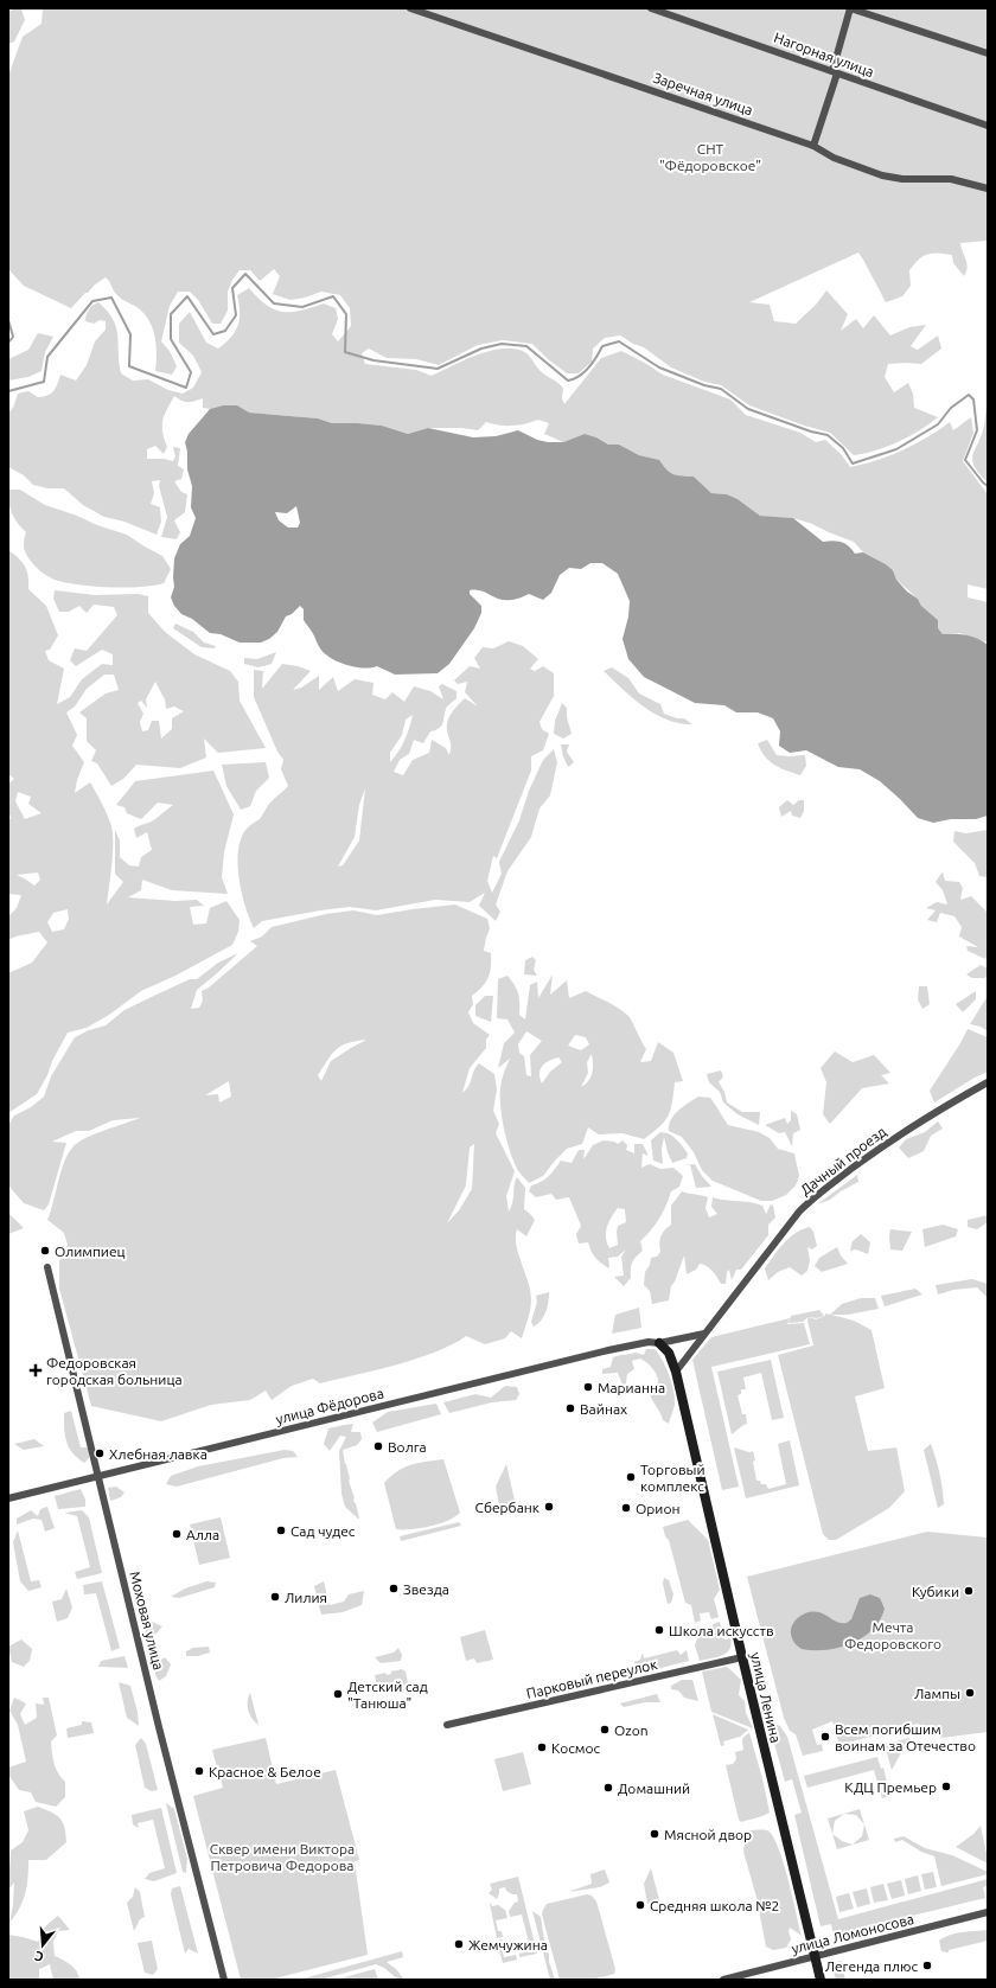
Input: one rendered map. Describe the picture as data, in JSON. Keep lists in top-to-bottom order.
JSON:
{
  "streets": {
    "street": [
      "Нагорная улица",
      "Заречная улица",
      "Дачный проезд",
      "улица Фёдорова",
      "Моховая улица",
      "Парковый переулок",
      "улица Ленина",
      "улица Ломоносова"
    ]
  },
  "crossings": [
    ["Дачный проезд", "улица Фёдорова"],
    ["Дачный проезд", "улица Ленина"],
    ["улица Фёдорова", "Моховая улица"],
    ["улица Фёдорова", "улица Ленина"],
    ["Парковый переулок", "улица Ленина"],
    ["улица Ленина", "улица Ломоносова"]
  ],
  "parks": ["СНТ \"Фёдоровское\"", "Мечта Федоровского", "Сквер имени Виктора Петровича Федорова"],
  "places": {
    "other": [
      "Олимпиец",
      "Марианна",
      "Вайнах",
      "Волга",
      "Хлебная лавка",
      "Торговый комплекс",
      "Сбербанк",
      "Орион",
      "Сад чудес",
      "Алла",
      "Звезда",
      "Кубики",
      "Лилия",
      "Школа искусств",
      "Лампы",
      "Детский сад \"Танюша\"",
      "Ozon",
      "Всем погибшим воинам за Отечество",
      "Космос",
      "Красное & Белое",
      "КДЦ Премьер",
      "Домашний",
      "Мясной двор",
      "Средняя школа №2",
      "Жемчужина",
      "Легенда плюс"
    ],
    "health": ["Федоровская городская больница"]
  },
  "north": "bottom"
}
